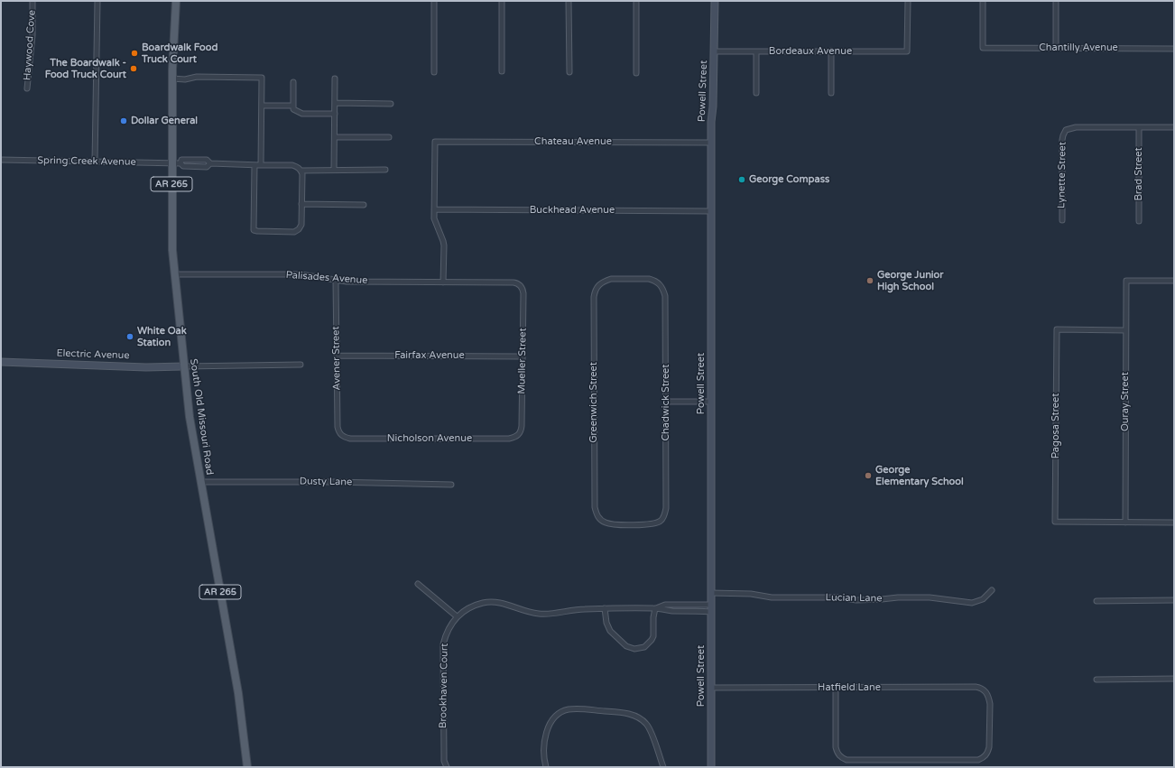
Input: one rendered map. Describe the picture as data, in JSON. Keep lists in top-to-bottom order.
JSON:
{
  "streets": {
    "main road": ["AR 265", "South Old Missouri Road"],
    "street": [
      "Haywood Cove",
      "Chantilly Avenue",
      "Bordeaux Avenue",
      "Powell Street",
      "Chateau Avenue",
      "Spring Creek Avenue",
      "Brad Street",
      "Lynette Street",
      "Buckhead Avenue",
      "Palisades Avenue",
      "Electric Avenue",
      "Fairfax Avenue",
      "Avener Street",
      "Mueller Street",
      "Ouray Street",
      "Greenwich Street",
      "Chadwick Street",
      "Pagosa Street",
      "Nicholson Avenue",
      "Dusty Lane",
      "Lucian Lane",
      "Brookhaven Court",
      "Hatfield Lane"
    ]
  },
  "crossings": [
    ["Bordeaux Avenue", "Powell Street"],
    ["Powell Street", "Chateau Avenue"],
    ["Powell Street", "Buckhead Avenue"],
    ["Powell Street", "Lucian Lane"],
    ["Powell Street", "Brookhaven Court"],
    ["Powell Street", "Hatfield Lane"],
    ["Chateau Avenue", "Buckhead Avenue"],
    ["Spring Creek Avenue", "South Old Missouri Road"],
    ["Brad Street", "Lynette Street"],
    ["Palisades Avenue", "Avener Street"],
    ["Palisades Avenue", "Mueller Street"],
    ["Palisades Avenue", "South Old Missouri Road"],
    ["Electric Avenue", "South Old Missouri Road"],
    ["Fairfax Avenue", "Avener Street"],
    ["Fairfax Avenue", "Mueller Street"],
    ["Avener Street", "Nicholson Avenue"],
    ["Mueller Street", "Nicholson Avenue"],
    ["Ouray Street", "Pagosa Street"],
    ["Greenwich Street", "Chadwick Street"],
    ["South Old Missouri Road", "Dusty Lane"]
  ],
  "places": [
    "Boardwalk Food Truck Court",
    "The Boardwalk - Food Truck Court",
    "Dollar General",
    "George Compass",
    "George Junior High School",
    "White Oak Station",
    "George Elementary School"
  ]
}
